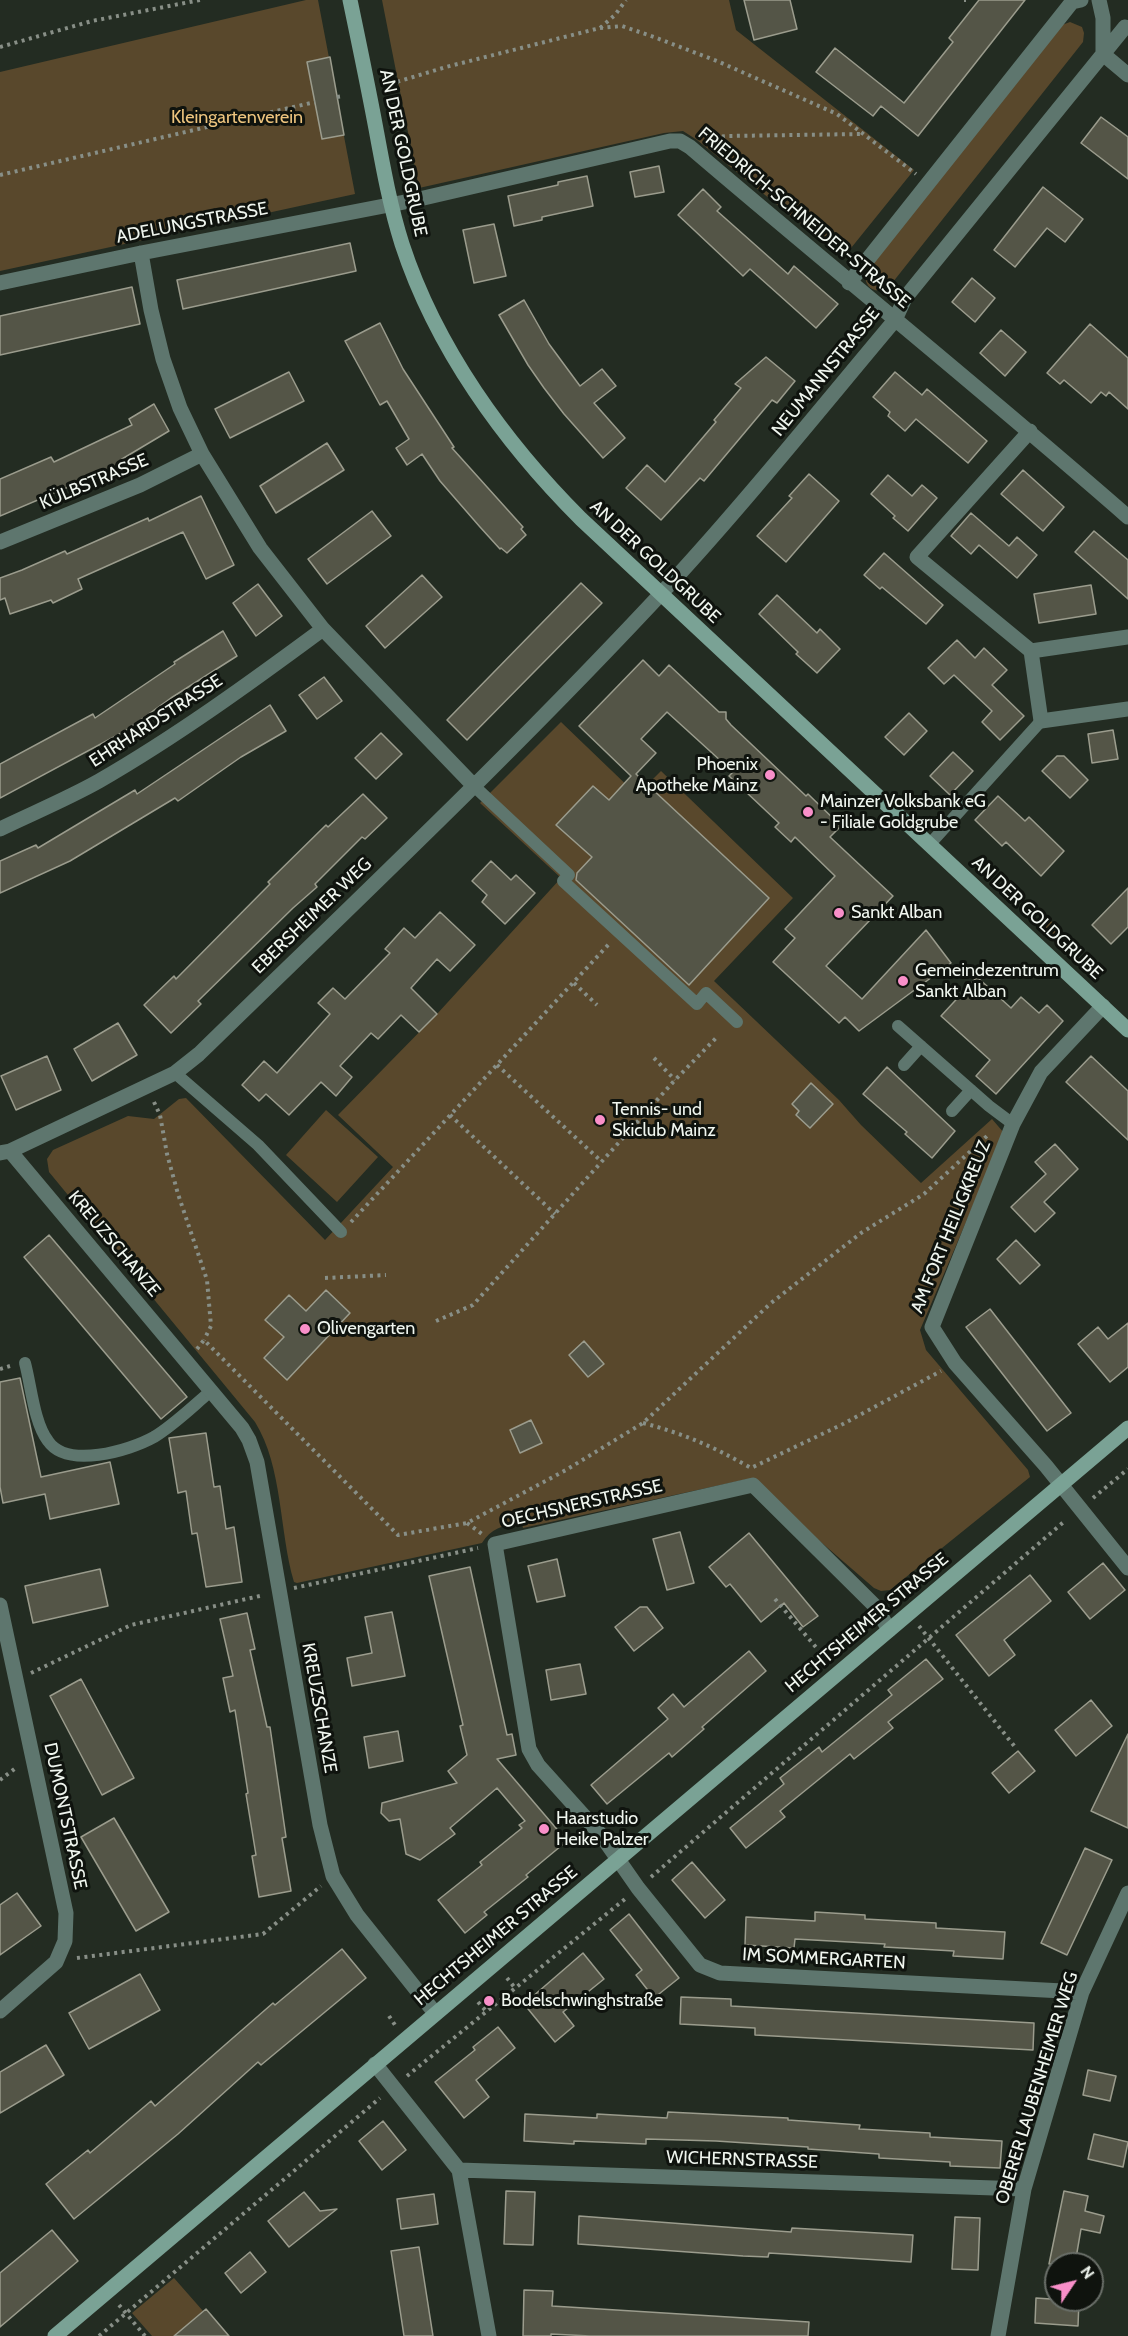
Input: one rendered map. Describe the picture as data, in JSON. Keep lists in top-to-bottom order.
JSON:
{
  "streets": {
    "street": [
      "AN DER GOLDGRUBE",
      "FRIEDRICH-SCHNEIDER-STRASSE",
      "ADELUNGSTRASSE",
      "NEUMANNSTRASSE",
      "KÜLBSTRASSE",
      "EHRHARDSTRASSE",
      "EBERSHEIMER WEG",
      "AM FORT HEILIGKREUZ",
      "KREUZSCHANZE",
      "OECHSNERSTRASSE",
      "HECHTSHEIMER STRASSE",
      "DUMONTSTRASSE",
      "IM SOMMERGARTEN",
      "OBERER LAUBENHEIMER WEG",
      "WICHERNSTRASSE"
    ]
  },
  "crossings": [
    ["AN DER GOLDGRUBE", "FRIEDRICH-SCHNEIDER-STRASSE"],
    ["AN DER GOLDGRUBE", "ADELUNGSTRASSE"],
    ["AN DER GOLDGRUBE", "NEUMANNSTRASSE"],
    ["AN DER GOLDGRUBE", "EBERSHEIMER WEG"],
    ["AN DER GOLDGRUBE", "AM FORT HEILIGKREUZ"],
    ["FRIEDRICH-SCHNEIDER-STRASSE", "ADELUNGSTRASSE"],
    ["FRIEDRICH-SCHNEIDER-STRASSE", "NEUMANNSTRASSE"],
    ["NEUMANNSTRASSE", "EBERSHEIMER WEG"],
    ["EBERSHEIMER WEG", "KREUZSCHANZE"],
    ["AM FORT HEILIGKREUZ", "HECHTSHEIMER STRASSE"],
    ["KREUZSCHANZE", "HECHTSHEIMER STRASSE"],
    ["OECHSNERSTRASSE", "HECHTSHEIMER STRASSE"],
    ["OECHSNERSTRASSE", "IM SOMMERGARTEN"],
    ["HECHTSHEIMER STRASSE", "IM SOMMERGARTEN"],
    ["IM SOMMERGARTEN", "OBERER LAUBENHEIMER WEG"],
    ["OBERER LAUBENHEIMER WEG", "WICHERNSTRASSE"]
  ],
  "parks": ["Kleingartenverein"],
  "places": [
    "Phoenix Apotheke Mainz",
    "Mainzer Volksbank eG - Filiale Goldgrube",
    "Sankt Alban",
    "Gemeindezentrum Sankt Alban",
    "Tennis- und Skiclub Mainz",
    "Olivengarten",
    "Haarstudio Heike Palzer",
    "Bodelschwinghstraße"
  ],
  "north": "top right"
}
